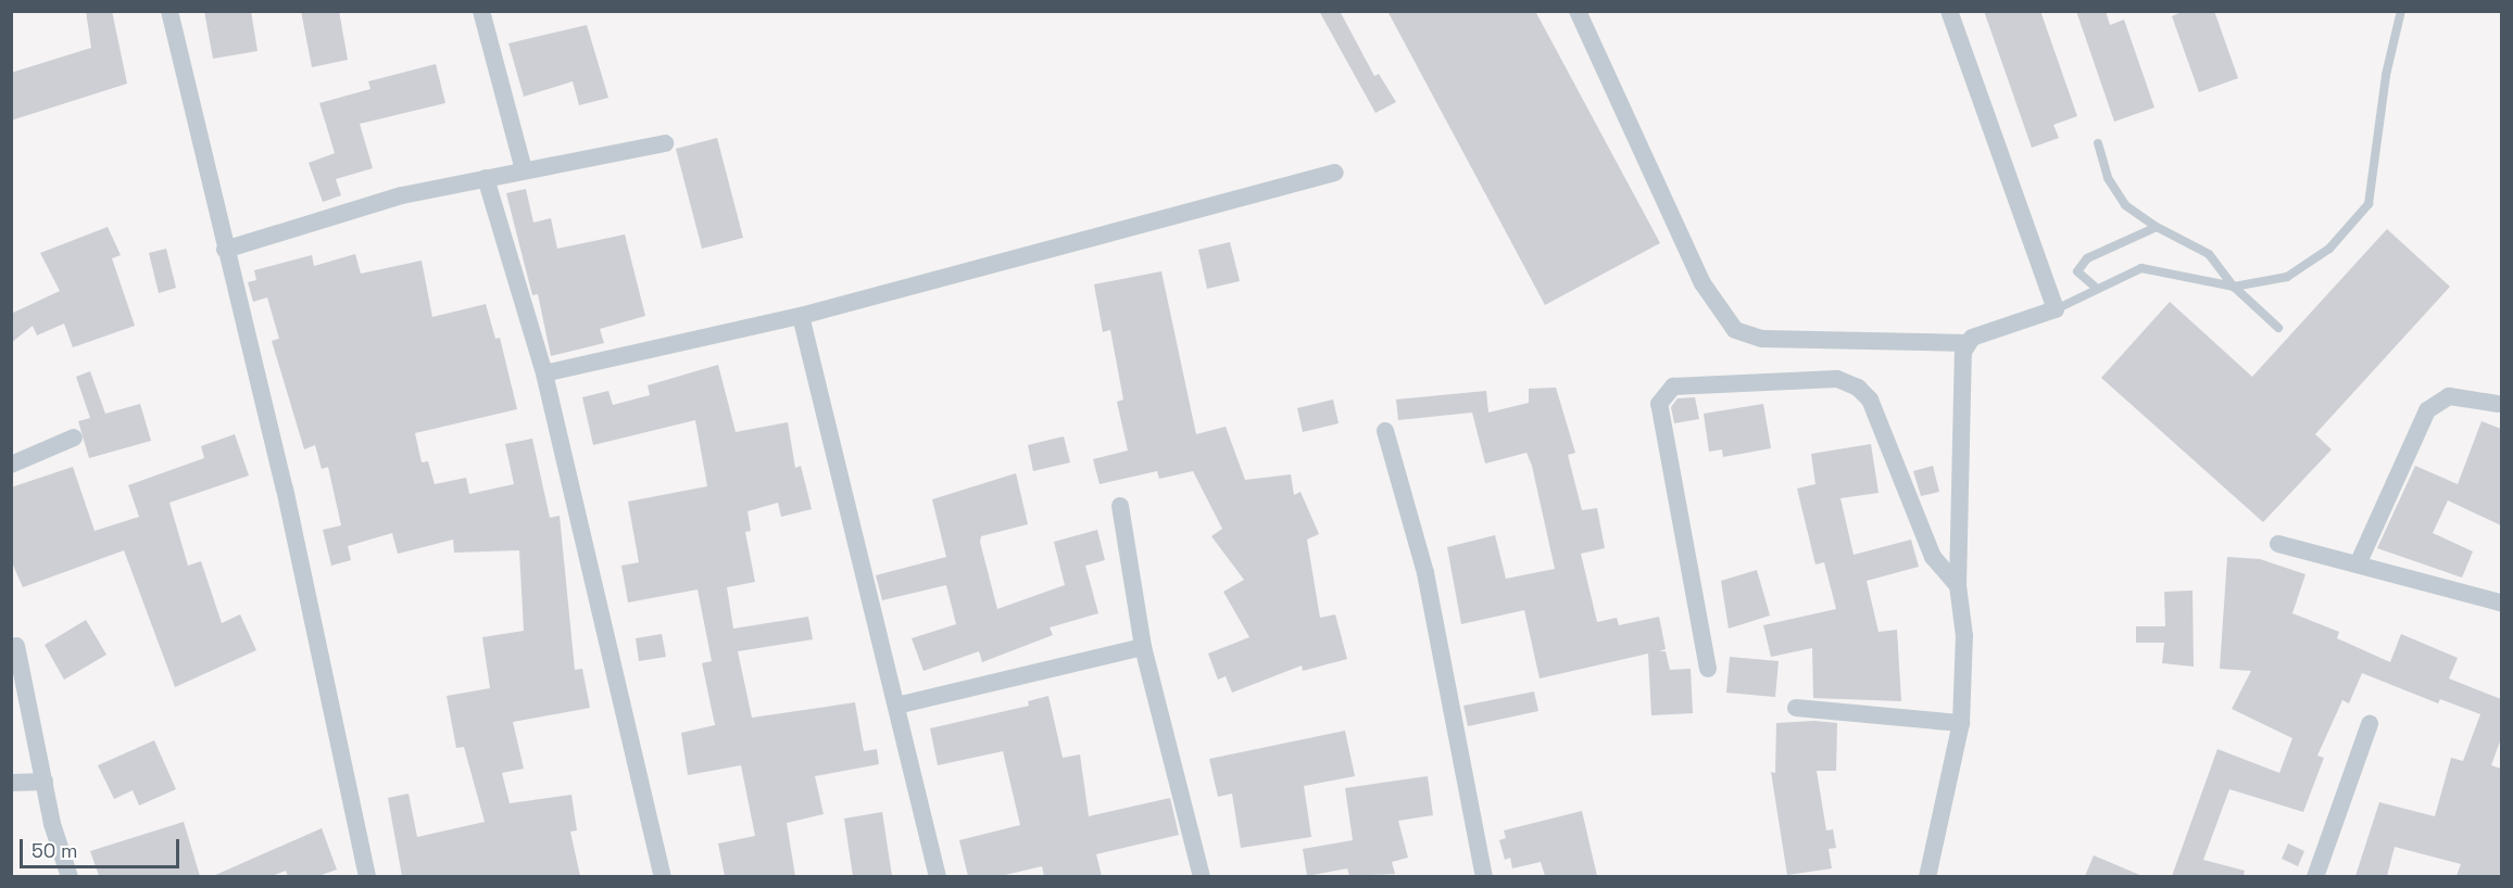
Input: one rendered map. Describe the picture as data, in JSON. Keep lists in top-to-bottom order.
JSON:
{
  "scale_bar": "50 m"
}
